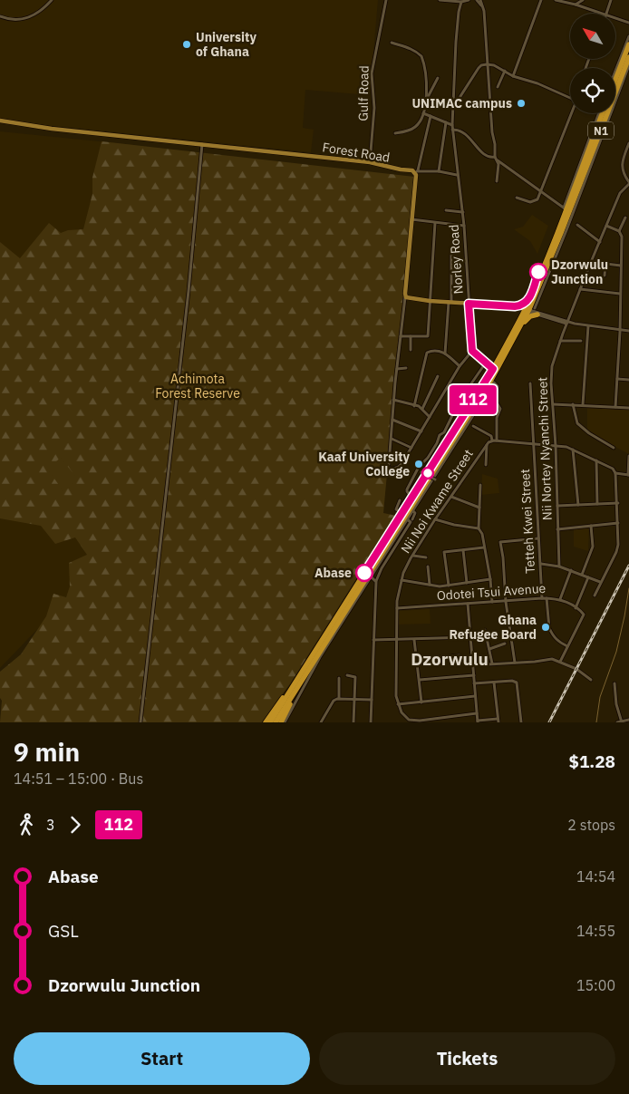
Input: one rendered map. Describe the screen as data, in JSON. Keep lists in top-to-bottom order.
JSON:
{
  "streets": {
    "highway": ["N1"],
    "main road": ["Forest Road"],
    "street": [
      "Gulf Road",
      "Norley Road",
      "Nii Nortey Nyanchi Street",
      "Nii Noi Kwame Street",
      "Tetteh Kwei Street",
      "Odotei Tsui Avenue"
    ]
  },
  "crossings": [
    ["Gulf Road", "Forest Road"],
    ["Nii Noi Kwame Street", "Odotei Tsui Avenue"],
    ["Tetteh Kwei Street", "Odotei Tsui Avenue"]
  ],
  "districts": ["Dzorwulu"],
  "parks": ["Achimota Forest Reserve"],
  "places": [
    "University of Ghana",
    "UNIMAC campus",
    "Dzorwulu Junction",
    "Kaaf University College",
    "Abase",
    "Ghana Refugee Board"
  ],
  "lines": ["bus line 112"],
  "north": "top left",
  "page": {
    "on_map": "112",
    "heading": ["9 min", "14:51 – 15:00 · Bus", "$1.28"],
    "legs": ["3", "112", "2 stops"],
    "list": [
      {
        "name": "Abase",
        "value": "14:54"
      },
      {
        "name": "GSL",
        "value": "14:55"
      },
      {
        "name": "Dzorwulu Junction",
        "value": "15:00"
      }
    ],
    "buttons": ["Start", "Tickets"]
  }
}
